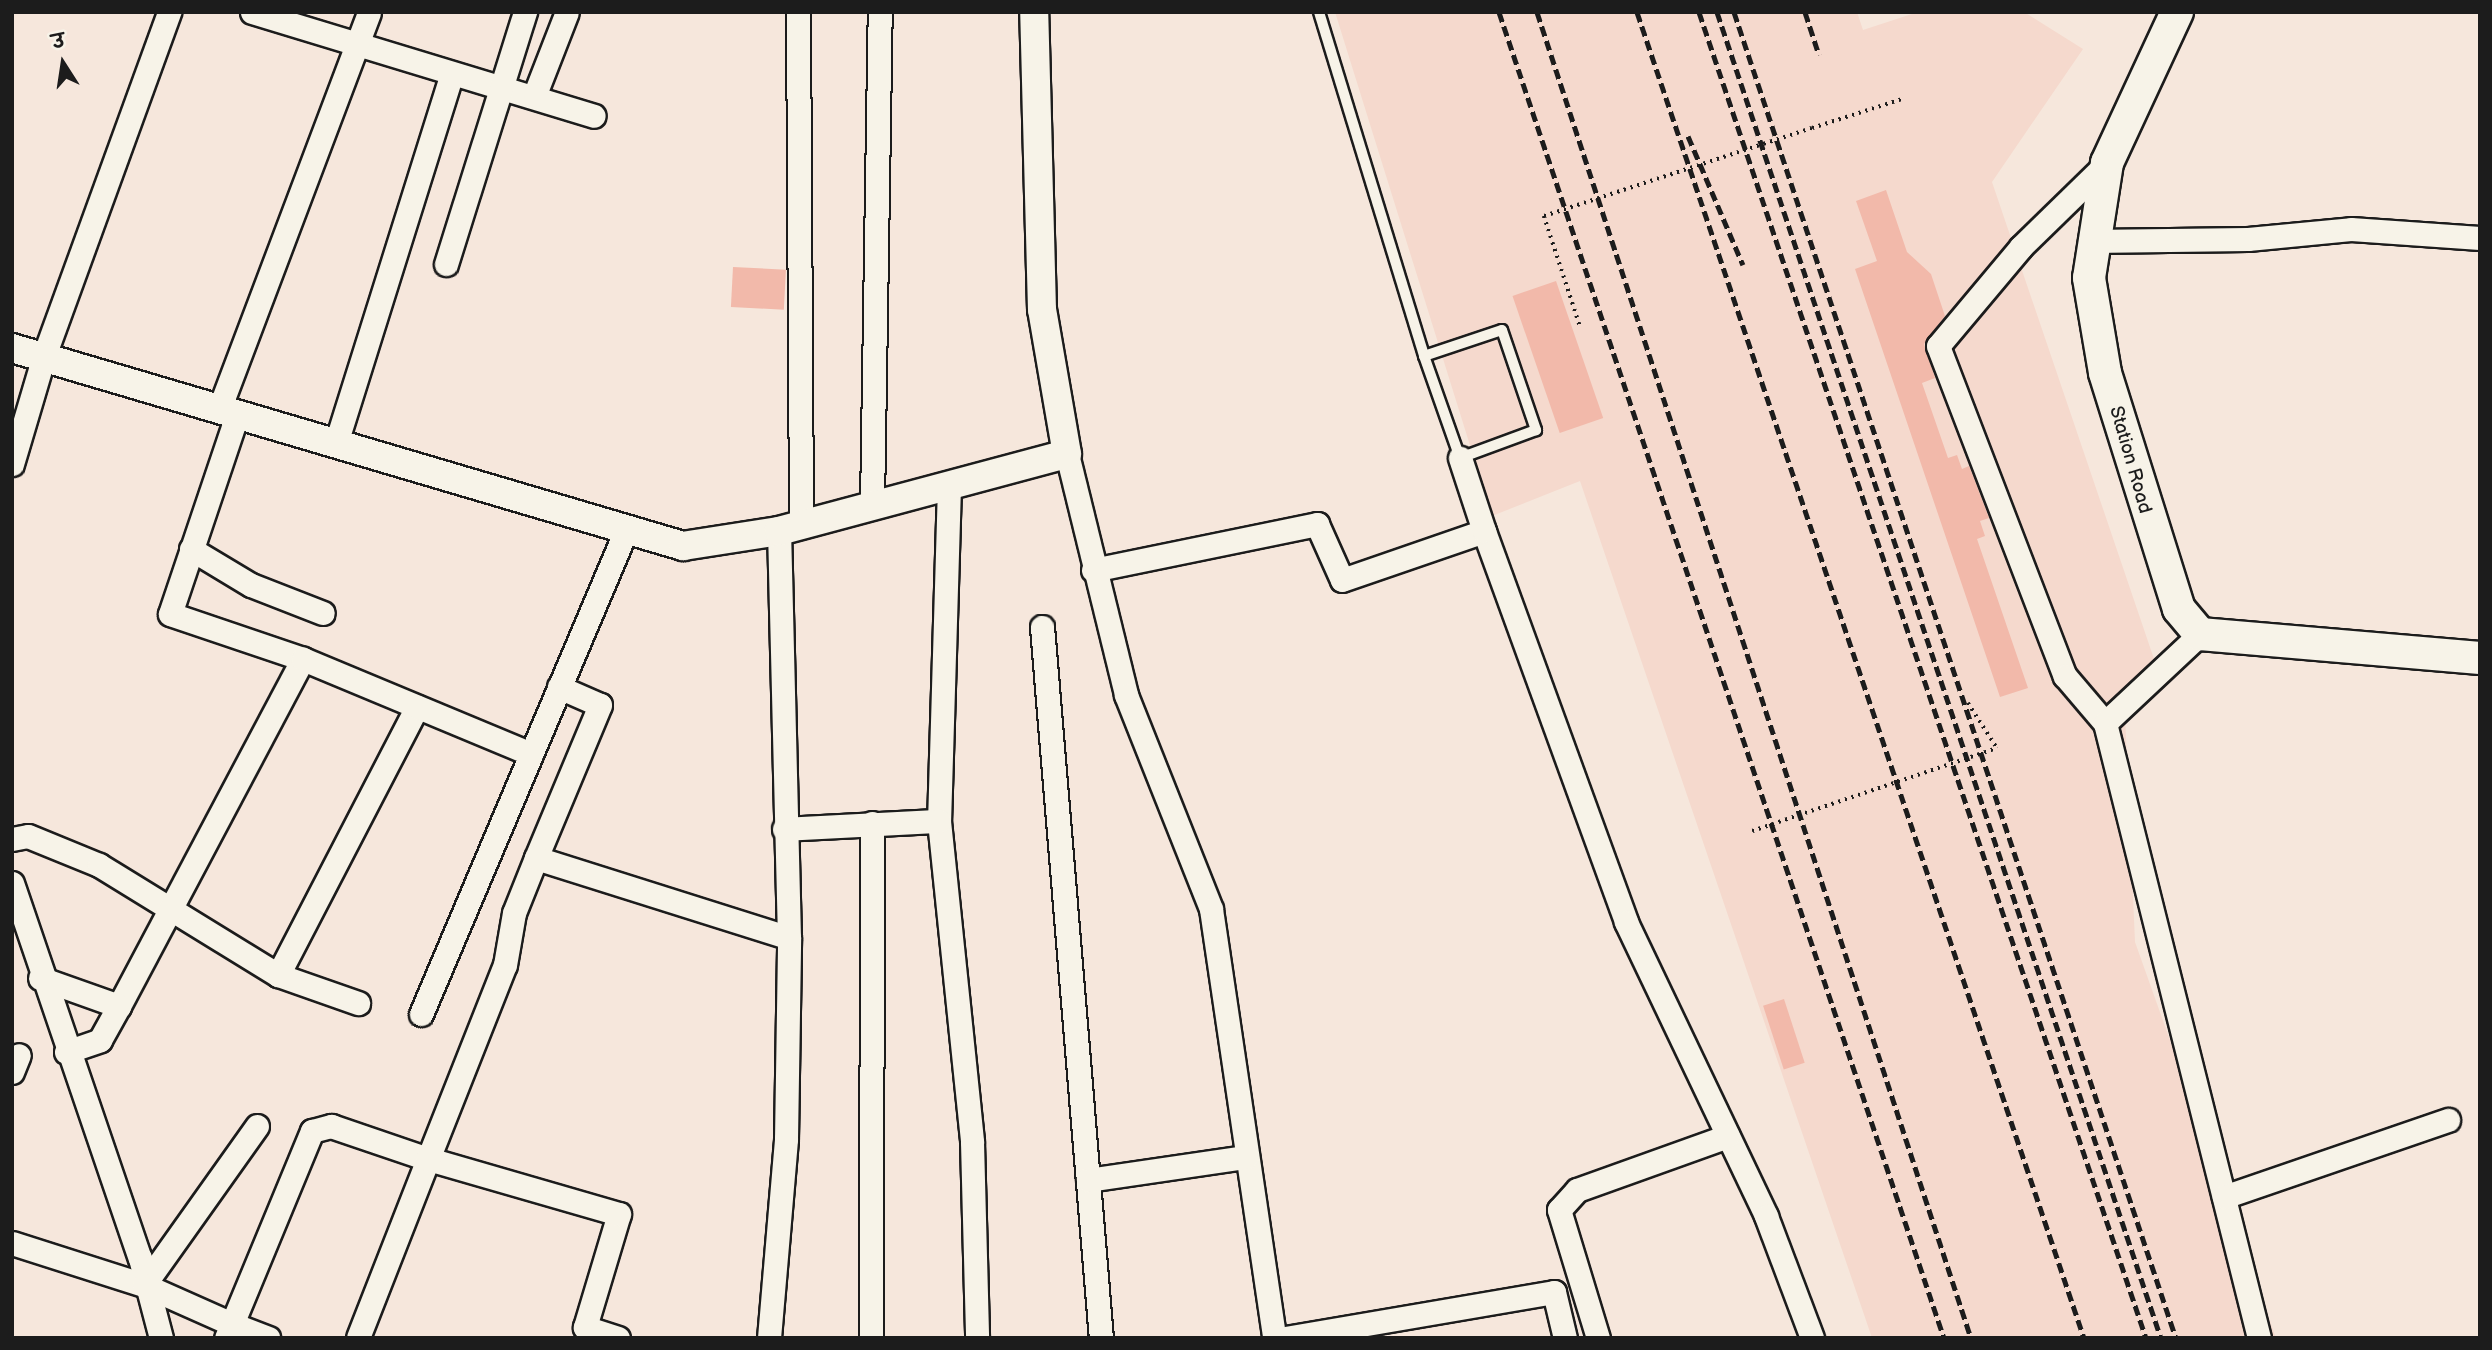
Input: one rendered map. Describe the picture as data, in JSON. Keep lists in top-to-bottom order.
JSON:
{
  "streets": {
    "main road": ["Station Road"]
  },
  "north": "top"
}
